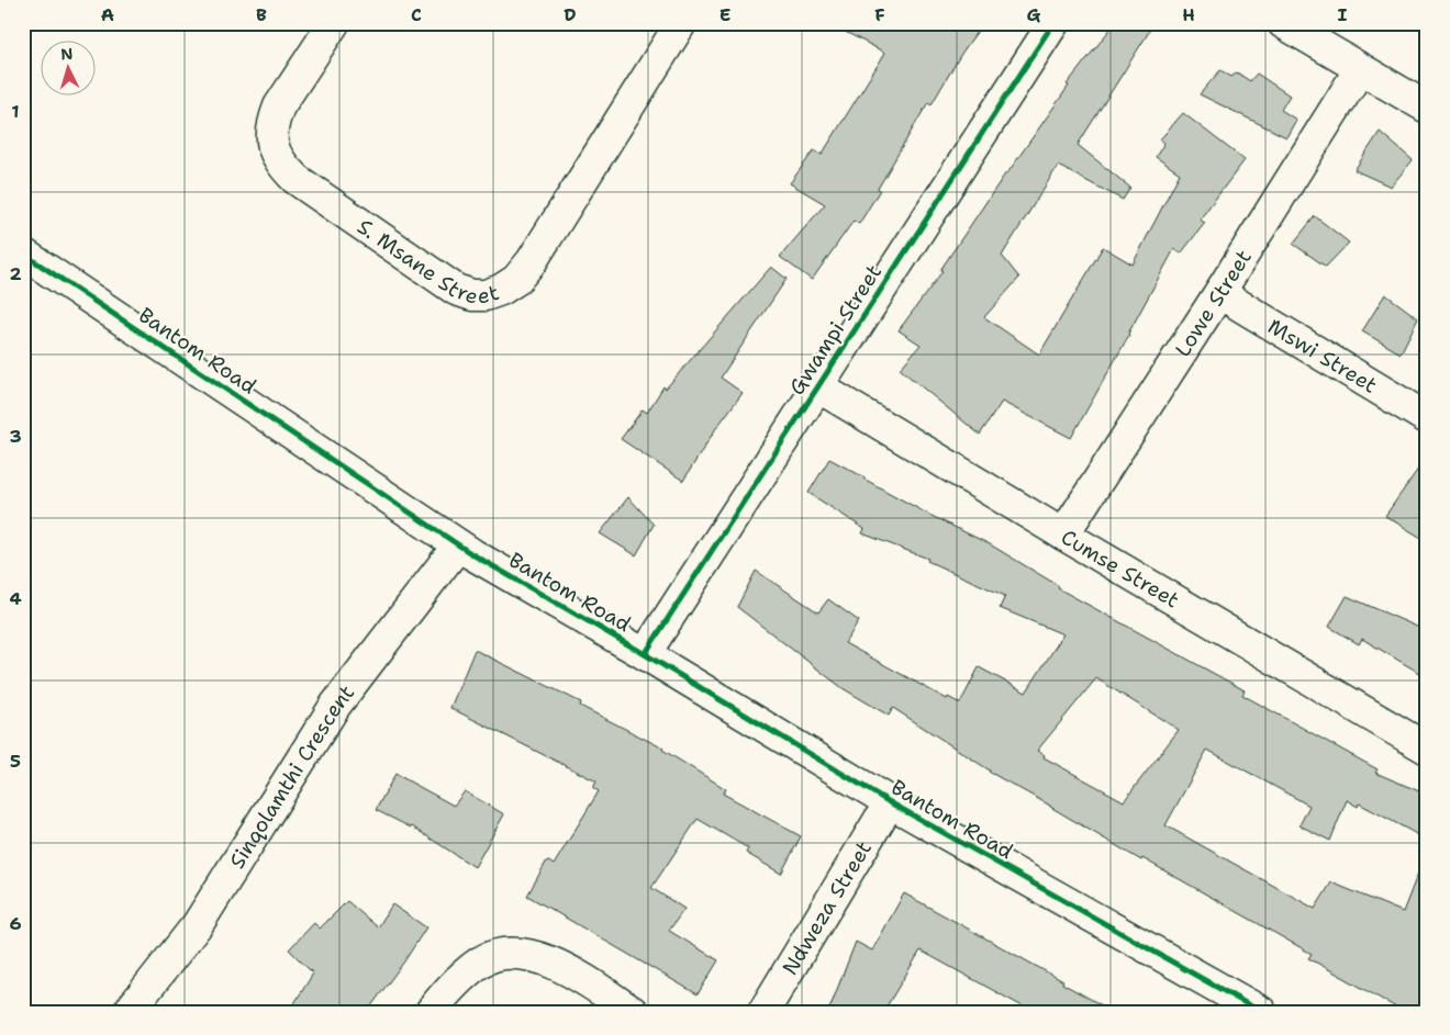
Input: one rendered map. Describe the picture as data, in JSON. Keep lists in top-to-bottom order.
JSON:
{
  "streets": {
    "street": [
      "S. Msane Street",
      "Lowe Street",
      "Gwampi Street",
      "Bantom Road",
      "Mswi Street",
      "Cumse Street",
      "Sinqolamthi Crescent",
      "Ndweza Street"
    ]
  },
  "crossings": [
    ["Lowe Street", "Mswi Street"],
    ["Lowe Street", "Cumse Street"],
    ["Gwampi Street", "Bantom Road"],
    ["Gwampi Street", "Cumse Street"],
    ["Bantom Road", "Sinqolamthi Crescent"],
    ["Bantom Road", "Ndweza Street"]
  ],
  "north": "top",
  "grid": {
    "columns": [
      "A",
      "B",
      "C",
      "D",
      "E",
      "F",
      "G",
      "H",
      "I"
    ],
    "rows": [
      "1",
      "2",
      "3",
      "4",
      "5",
      "6"
    ]
  }
}
